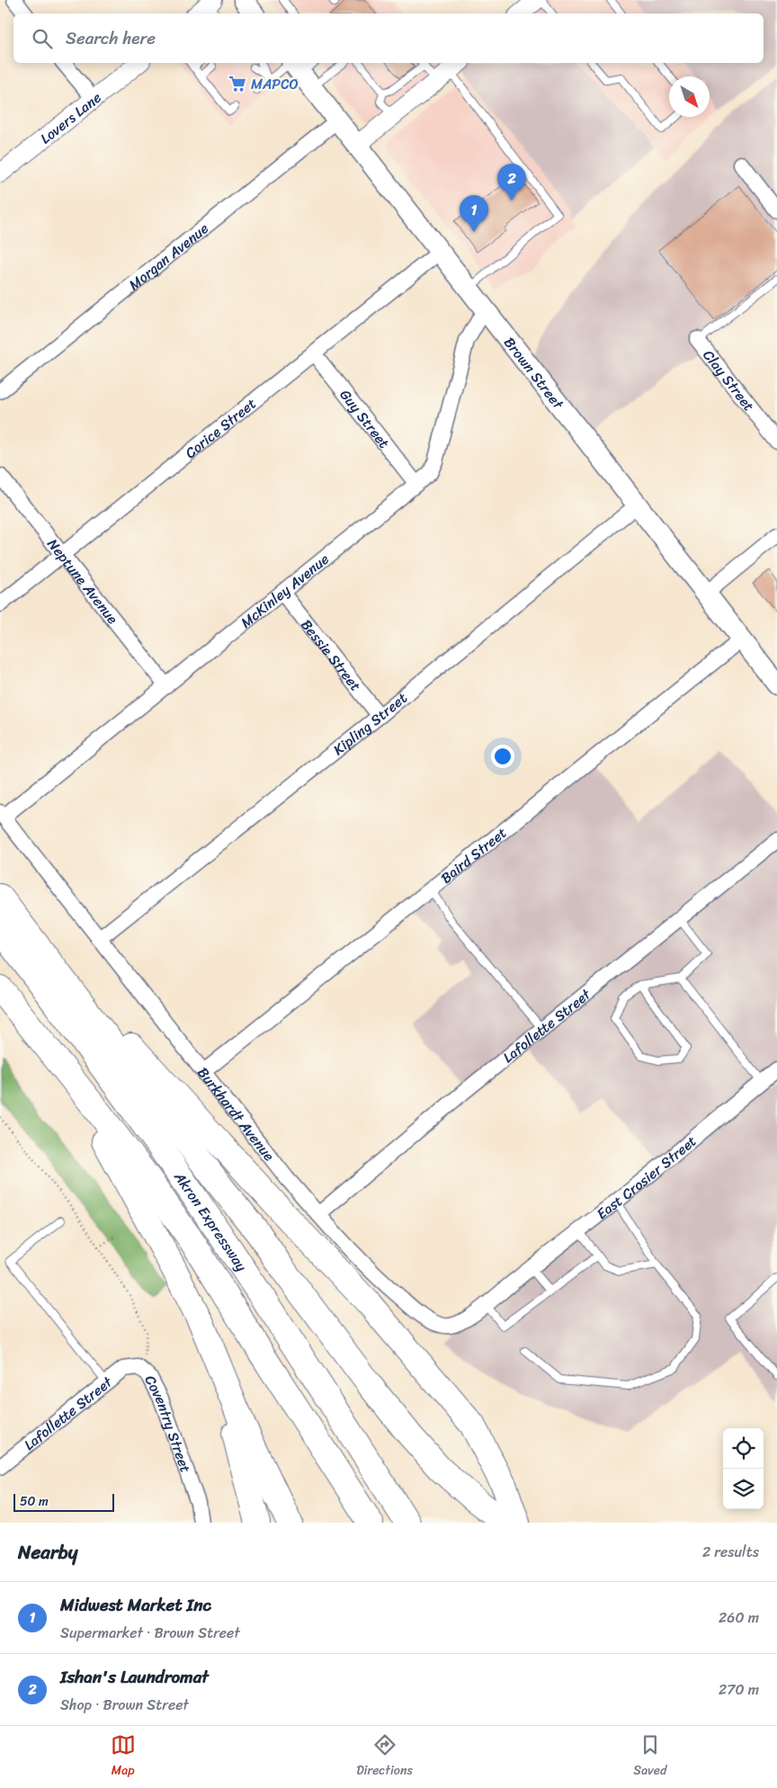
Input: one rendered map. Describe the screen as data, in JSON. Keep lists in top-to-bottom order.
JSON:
{
  "streets": {
    "highway": ["Akron Expressway"],
    "main road": ["Brown Street"],
    "street": [
      "Lovers Lane",
      "Morgan Avenue",
      "Clay Street",
      "Guy Street",
      "Corice Street",
      "Neptune Avenue",
      "McKinley Avenue",
      "Bessie Street",
      "Kipling Street",
      "Baird Street",
      "Lafollette Street",
      "Burkhardt Avenue",
      "East Crosier Street",
      "Coventry Street"
    ]
  },
  "crossings": [
    ["Morgan Avenue", "Brown Street"],
    ["Brown Street", "Corice Street"],
    ["Brown Street", "McKinley Avenue"],
    ["Brown Street", "Kipling Street"],
    ["Brown Street", "Baird Street"],
    ["Guy Street", "Corice Street"],
    ["Guy Street", "McKinley Avenue"],
    ["Corice Street", "Neptune Avenue"],
    ["Neptune Avenue", "McKinley Avenue"],
    ["McKinley Avenue", "Bessie Street"],
    ["McKinley Avenue", "Burkhardt Avenue"],
    ["Bessie Street", "Kipling Street"],
    ["Kipling Street", "Burkhardt Avenue"],
    ["Baird Street", "Burkhardt Avenue"],
    ["Lafollette Street", "Burkhardt Avenue"],
    ["Lafollette Street", "Coventry Street"],
    ["Burkhardt Avenue", "East Crosier Street"]
  ],
  "places": {
    "supermarket": ["MAPCO"]
  },
  "scale_bar": "50 m",
  "north": "bottom right",
  "page": {
    "search": "Search here",
    "pins": ["2", "1"],
    "scale": "50 m",
    "heading": ["Nearby", "2 results"],
    "list": [
      {
        "mark": "1",
        "name": "Midwest Market Inc",
        "note": "Supermarket · Brown Street",
        "value": "260 m"
      },
      {
        "mark": "2",
        "name": "Ishan's Laundromat",
        "note": "Shop · Brown Street",
        "value": "270 m"
      }
    ],
    "nav": ["Map", "Directions", "Saved"]
  }
}
